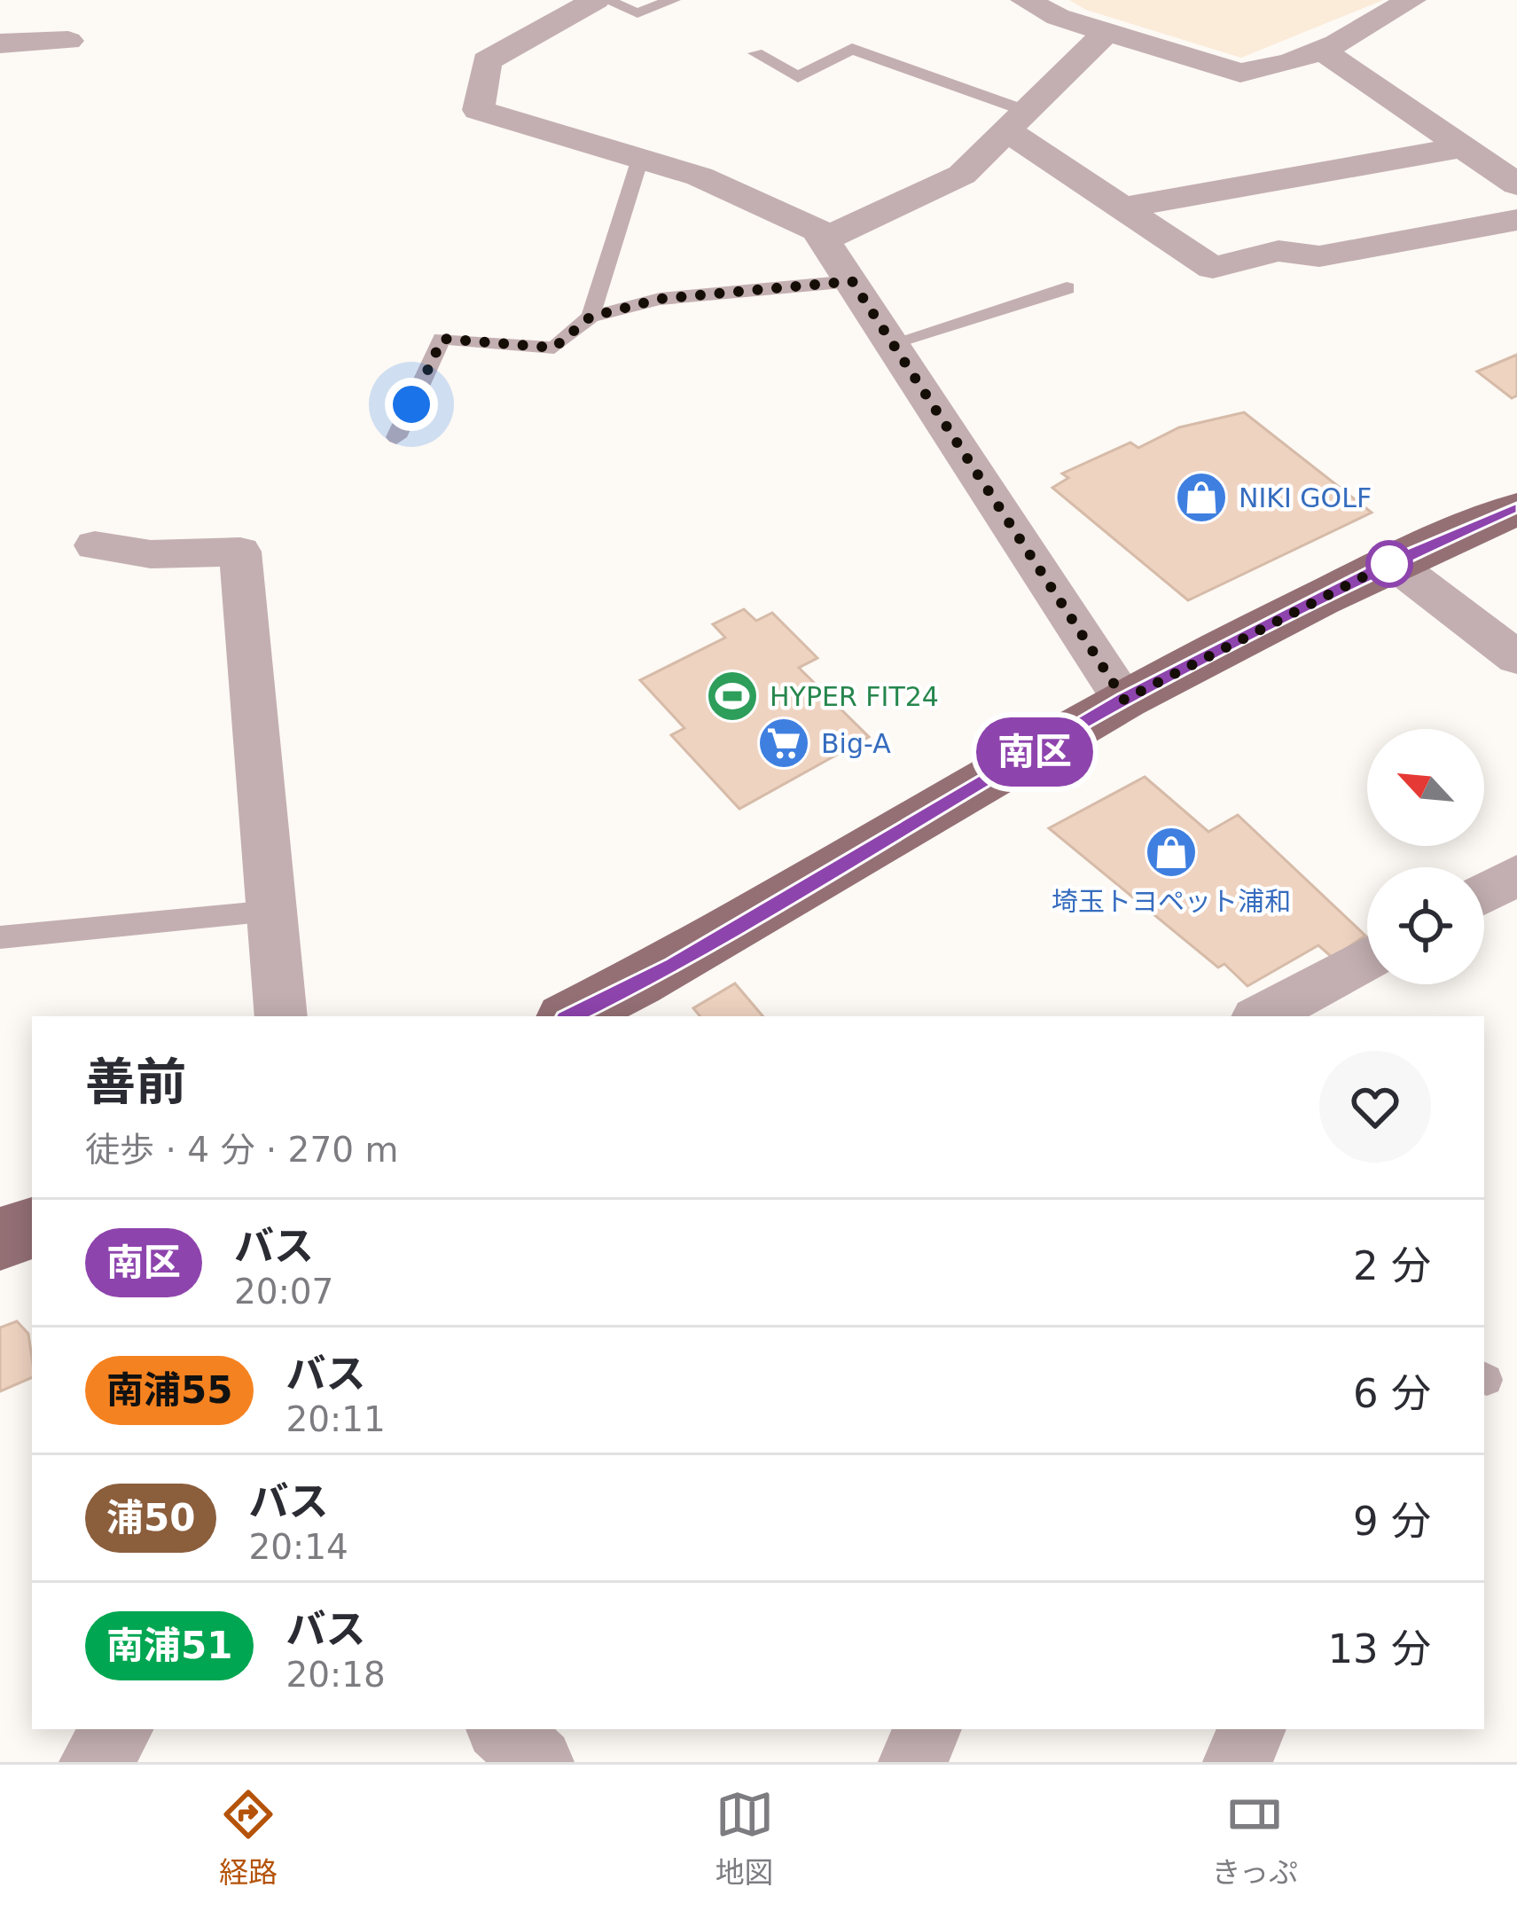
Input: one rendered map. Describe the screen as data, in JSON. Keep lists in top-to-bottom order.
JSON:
{
  "places": {
    "shop": ["NIKI GOLF", "埼玉トヨペット浦和"],
    "sports": ["HYPER FIT24"],
    "supermarket": ["Big-A"]
  },
  "lines": ["bus line 南区"],
  "north": "top left",
  "page": {
    "on_map": "南区",
    "heading": ["善前", "徒歩 · 4 分 · 270 m"],
    "list": [
      {
        "mark": "南区",
        "name": "バス",
        "note": "20:07",
        "value": "2 分"
      },
      {
        "mark": "南浦55",
        "name": "バス",
        "note": "20:11",
        "value": "6 分"
      },
      {
        "mark": "浦50",
        "name": "バス",
        "note": "20:14",
        "value": "9 分"
      },
      {
        "mark": "南浦51",
        "name": "バス",
        "note": "20:18",
        "value": "13 分"
      }
    ],
    "tabs": ["経路", "地図", "きっぷ"]
  }
}
